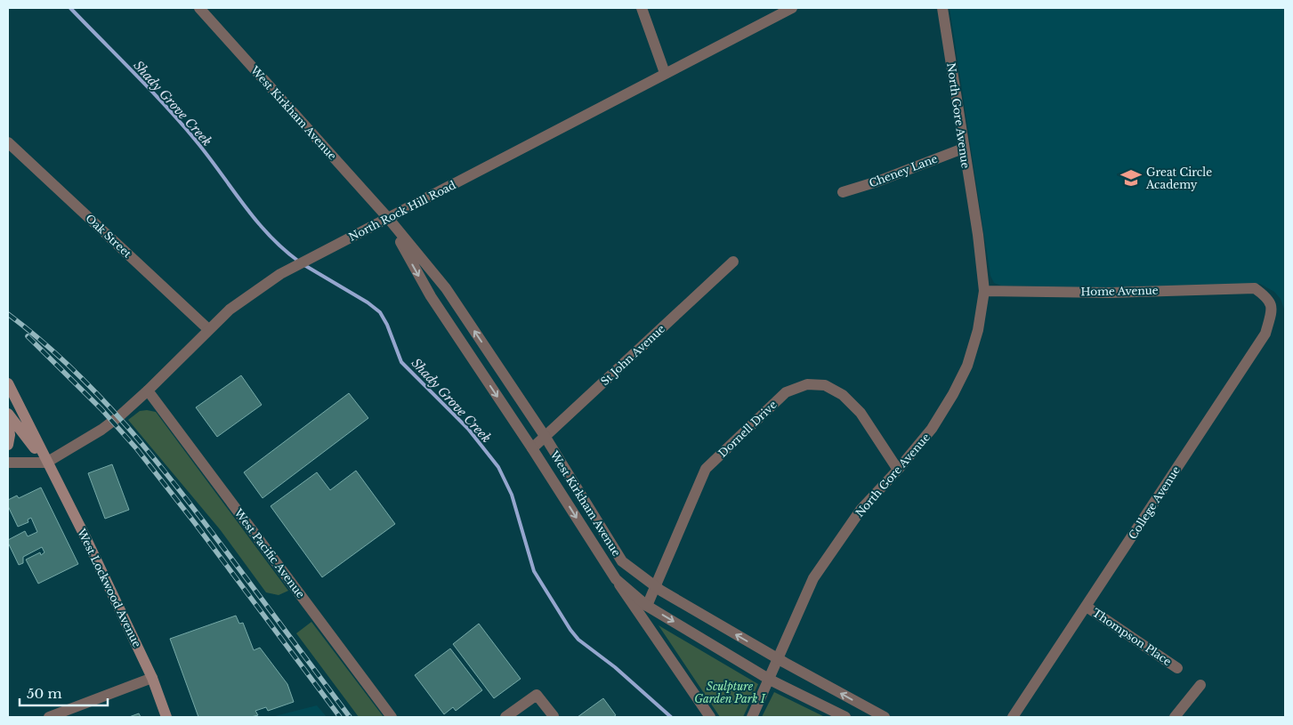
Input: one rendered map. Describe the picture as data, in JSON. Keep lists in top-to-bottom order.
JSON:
{
  "streets": {
    "main road": ["West Lockwood Avenue"],
    "street": [
      "West Kirkham Avenue",
      "North Gore Avenue",
      "Cheney Lane",
      "North Rock Hill Road",
      "Oak Street",
      "Home Avenue",
      "St John Avenue",
      "Dornell Drive",
      "College Avenue",
      "West Pacific Avenue",
      "Thompson Place"
    ]
  },
  "crossings": [
    ["West Kirkham Avenue", "North Gore Avenue"],
    ["West Kirkham Avenue", "North Rock Hill Road"],
    ["West Kirkham Avenue", "St John Avenue"],
    ["West Kirkham Avenue", "Dornell Drive"],
    ["North Gore Avenue", "Cheney Lane"],
    ["North Gore Avenue", "Home Avenue"],
    ["North Gore Avenue", "Dornell Drive"],
    ["North Rock Hill Road", "Oak Street"],
    ["North Rock Hill Road", "West Pacific Avenue"],
    ["North Rock Hill Road", "West Lockwood Avenue"],
    ["Home Avenue", "College Avenue"],
    ["College Avenue", "Thompson Place"]
  ],
  "water": ["Shady Grove Creek"],
  "parks": ["Sculpture Garden Park I"],
  "places": {
    "school or university": ["Great Circle Academy"]
  },
  "scale_bar": "50 m"
}
